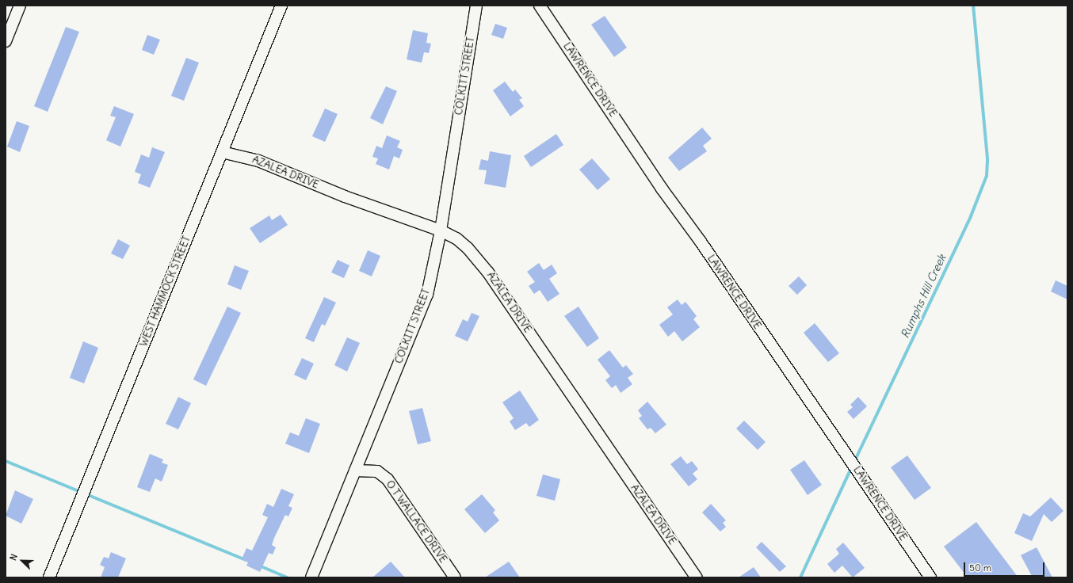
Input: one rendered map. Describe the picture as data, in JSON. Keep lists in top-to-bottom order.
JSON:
{
  "streets": {
    "street": [
      "COLKITT STREET",
      "LAWRENCE DRIVE",
      "AZALEA DRIVE",
      "WEST HAMMOCK STREET",
      "O T WALLACE DRIVE"
    ]
  },
  "crossings": [
    ["COLKITT STREET", "AZALEA DRIVE"],
    ["COLKITT STREET", "O T WALLACE DRIVE"],
    ["AZALEA DRIVE", "WEST HAMMOCK STREET"]
  ],
  "water": ["Rumphs Hill Creek"],
  "scale_bar": "50 m",
  "north": "top left"
}
